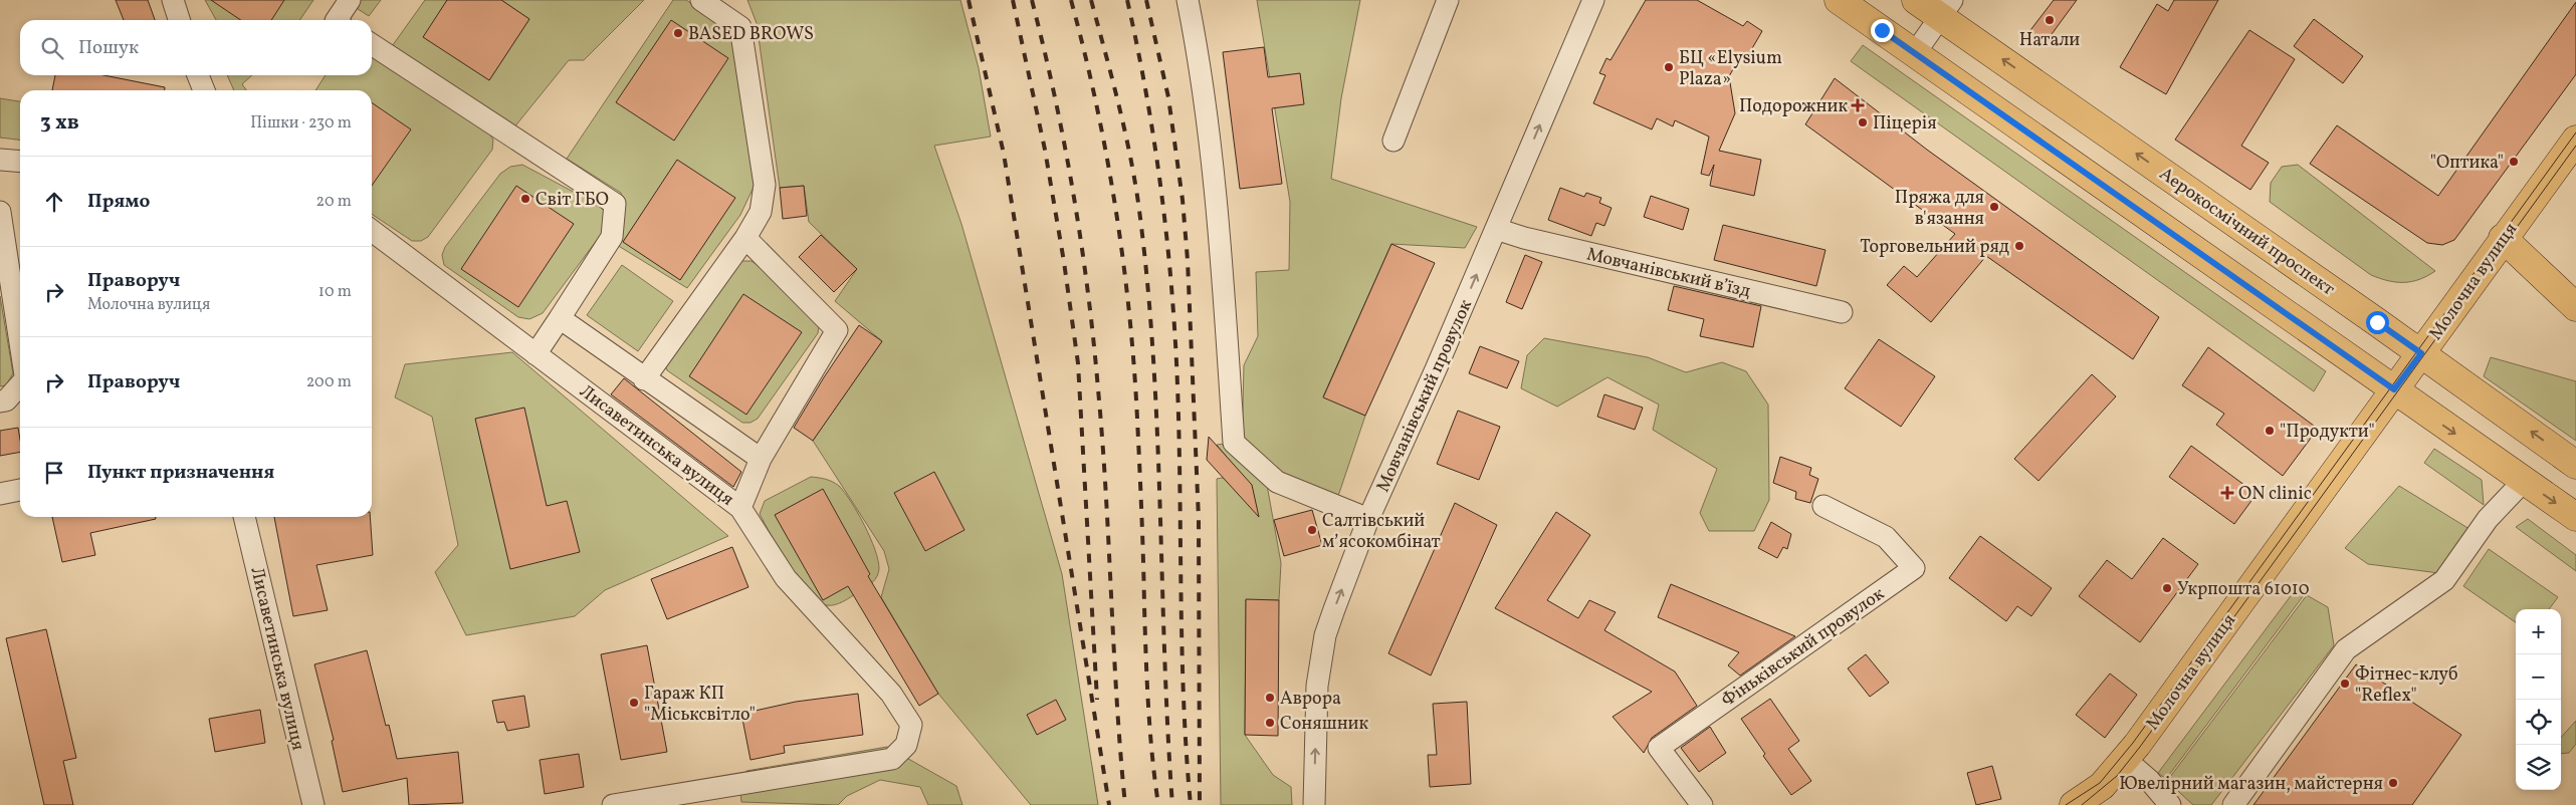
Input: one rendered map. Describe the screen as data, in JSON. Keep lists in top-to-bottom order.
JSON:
{
  "streets": {
    "main road": ["Аерокосмічний проспект", "Молочна вулиця"],
    "street": [
      "Мовчанівський в’їзд",
      "Мовчанівський провулок",
      "Лисаветинська вулиця",
      "Фіньківський провулок"
    ]
  },
  "crossings": [
    ["Аерокосмічний проспект", "Молочна вулиця"],
    ["Мовчанівський в’їзд", "Мовчанівський провулок"]
  ],
  "one_way": ["Мовчанівський провулок"],
  "places": {
    "other": [
      "Натали",
      "BASED BROWS",
      "БЦ «Elysium Plaza»",
      "Піцерія",
      "\"Оптика\"",
      "Світ ГБО",
      "Пряжа для в'язання",
      "Торговельний ряд",
      "\"Продукти\"",
      "Салтівський мʼясокомбінат",
      "Укрпошта 61010",
      "Фітнес-клуб \"Reflex\"",
      "Аврора",
      "Гараж КП \"Міськсвітло\"",
      "Соняшник",
      "Ювелірний магазин, майстерня"
    ],
    "health": ["Подорожник", "ON clinic"]
  },
  "page": {
    "search": "Пошук",
    "heading": ["3 хв", "Пішки · 230 m"],
    "list": [
      ["Прямо", "20 m"],
      ["Праворуч", "Молочна вулиця", "10 m"],
      ["Праворуч", "200 m"],
      "Пункт призначення"
    ],
    "map_buttons": ["+", "−"]
  }
}
